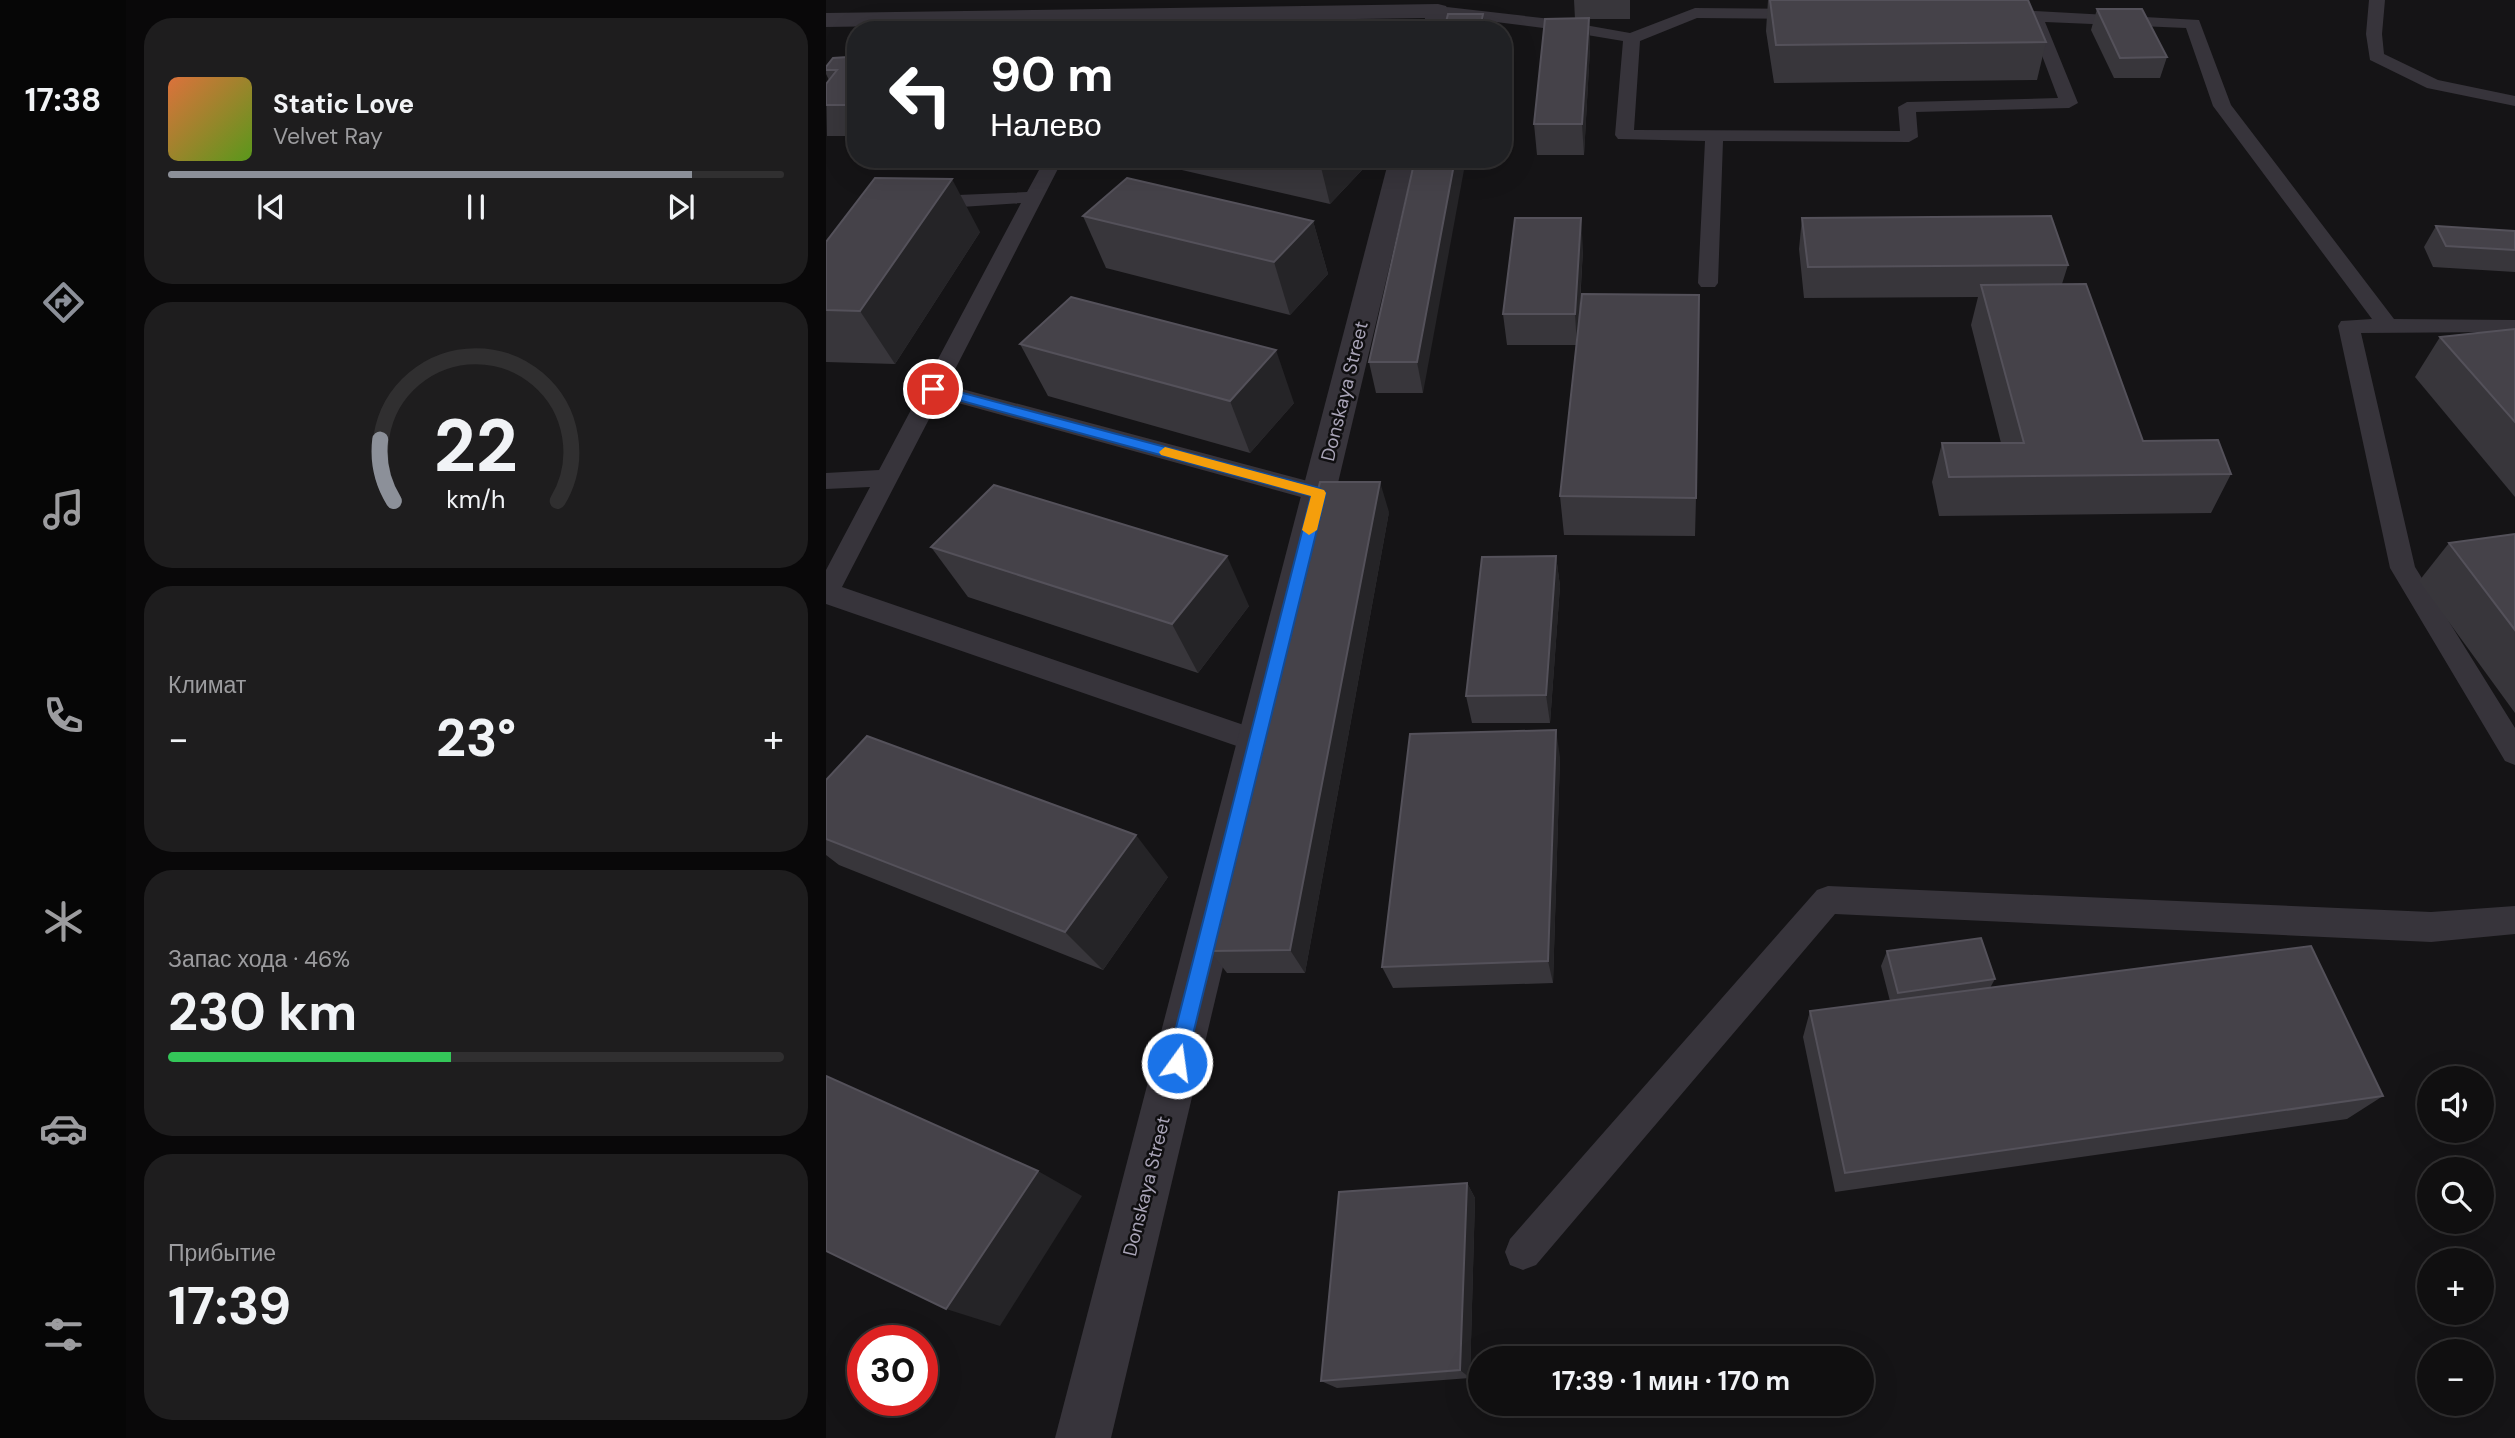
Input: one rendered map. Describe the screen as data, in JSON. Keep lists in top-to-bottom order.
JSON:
{
  "streets": {
    "street": ["Donskaya Street"]
  },
  "page": {
    "tabs": "17:38",
    "turn": ["90 m", "Налево"],
    "song": ["Static Love", "Velvet Ray"],
    "tile": [
      "Климат",
      ["Запас хода · 46%", "230 km"],
      ["Прибытие", "17:39"]
    ],
    "heat": ["−", "23°", "+"],
    "map_buttons": ["+", "−"],
    "limit": "30",
    "trip": "17:39 · 1 мин · 170 m",
    "gauge": ["22", "km/h"]
  }
}
